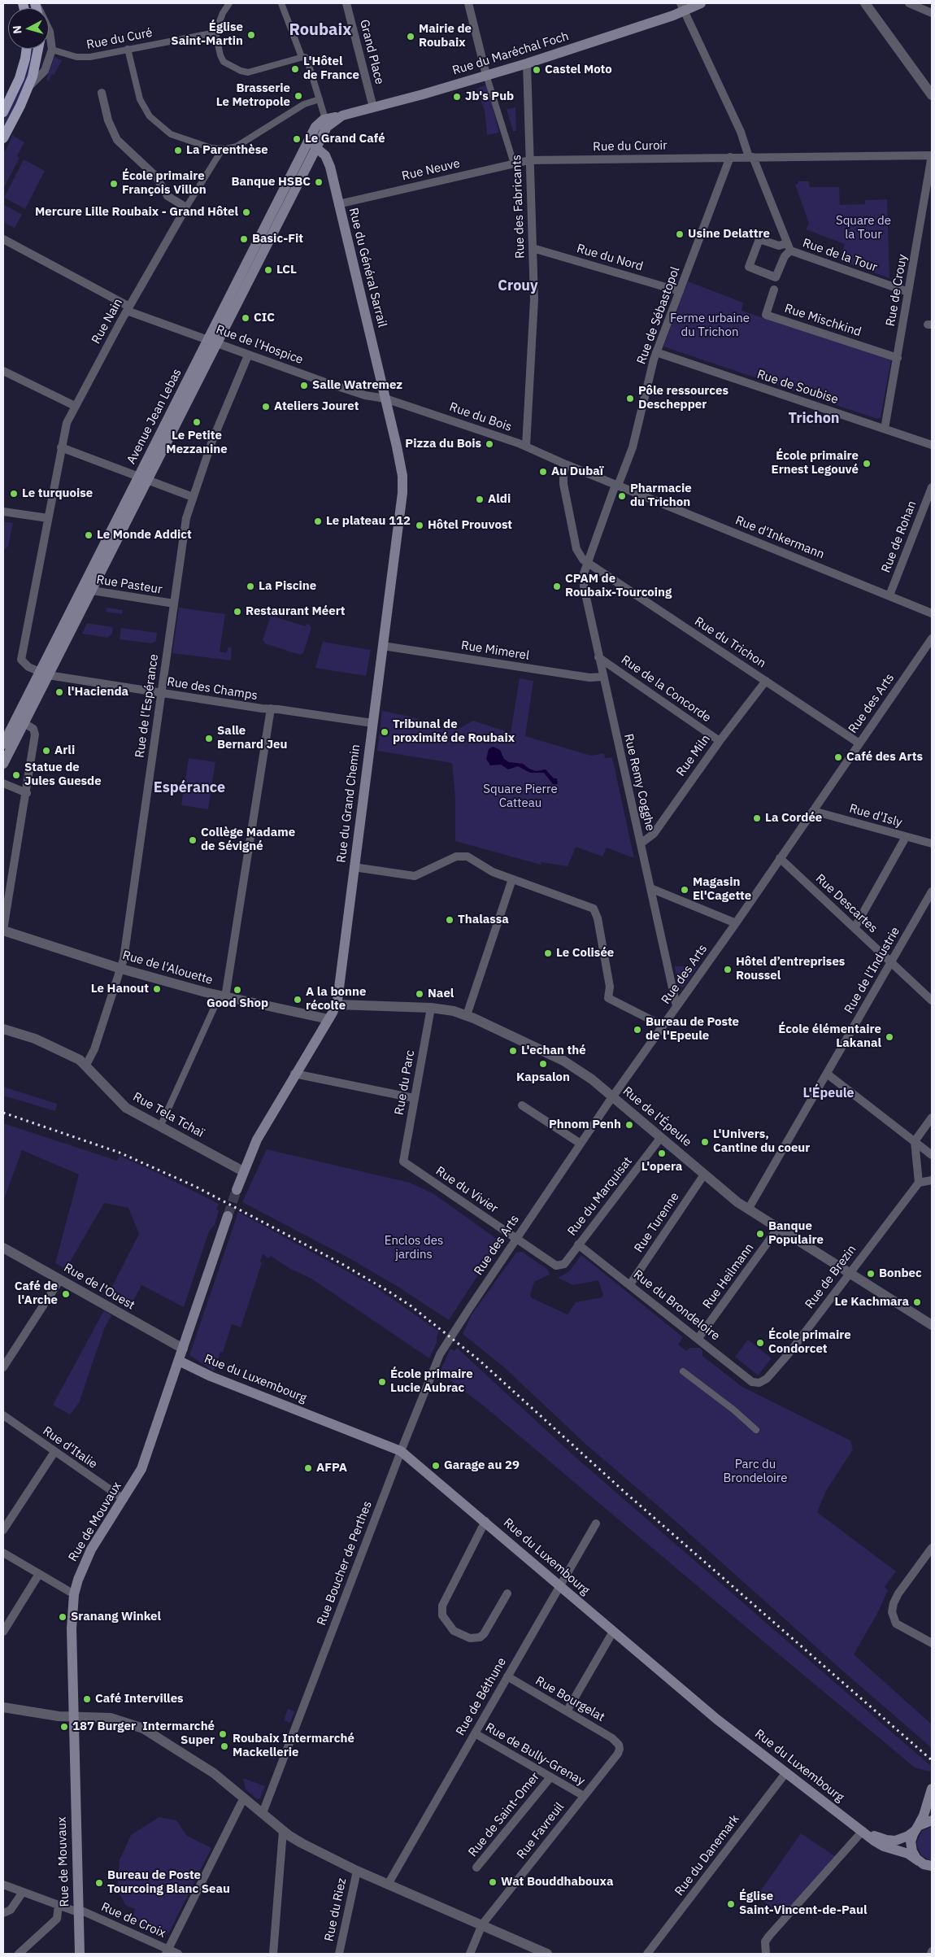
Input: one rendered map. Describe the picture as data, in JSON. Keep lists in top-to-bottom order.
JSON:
{
  "streets": {
    "main road": [
      "Rue du Maréchal Foch",
      "Rue du Général Sarrail",
      "Avenue Jean Lebas",
      "Rue du Grand Chemin",
      "Rue du Luxembourg",
      "Rue de Mouvaux"
    ],
    "street": [
      "Rue du Curé",
      "Grand Place",
      "Rue du Curoir",
      "Rue Neuve",
      "Rue des Fabricants",
      "Rue de la Tour",
      "Rue du Nord",
      "Rue de Crouy",
      "Rue de Sébastopol",
      "Rue Mischkind",
      "Rue Nain",
      "Rue de l'Hospice",
      "Rue de Soubise",
      "Rue du Bois",
      "Rue de Rohan",
      "Rue d'Inkermann",
      "Rue Pasteur",
      "Rue du Trichon",
      "Rue Mimerel",
      "Rue des Champs",
      "Rue de la Concorde",
      "Rue des Arts",
      "Rue de l'Espérance",
      "Rue Miln",
      "Rue Remy Cogghe",
      "Rue d'Isly",
      "Rue Descartes",
      "Rue de l'Alouette",
      "Rue de l'Industrie",
      "Rue du Parc",
      "Rue Tela Tchaï",
      "Rue de l'Épeule",
      "Rue du Vivier",
      "Rue du Marquisat",
      "Rue Turenne",
      "Rue Heilmann",
      "Rue de Brezin",
      "Rue de l'Ouest",
      "Rue du Brondeloire",
      "Rue d'Italie",
      "Rue Boucher de Perthes",
      "Rue de Béthune",
      "Rue Bourgelat",
      "Rue de Bully-Grenay",
      "Rue de Saint-Omer",
      "Rue Favreuil",
      "Rue du Danemark",
      "Rue du Riez",
      "Rue de Croix"
    ]
  },
  "crossings": [
    ["Grand Place", "Rue du Maréchal Foch"],
    ["Rue du Maréchal Foch", "Rue des Fabricants"],
    ["Rue du Maréchal Foch", "Avenue Jean Lebas"],
    ["Rue du Curoir", "Rue Neuve"],
    ["Rue du Curoir", "Rue des Fabricants"],
    ["Rue du Curoir", "Rue de la Tour"],
    ["Rue du Curoir", "Rue de Sébastopol"],
    ["Rue Neuve", "Rue des Fabricants"],
    ["Rue Neuve", "Rue du Général Sarrail"],
    ["Rue des Fabricants", "Rue du Nord"],
    ["Rue des Fabricants", "Rue du Bois"],
    ["Rue de la Tour", "Rue de Crouy"],
    ["Rue du Nord", "Rue de Sébastopol"],
    ["Rue du Général Sarrail", "Rue de l'Hospice"],
    ["Rue du Général Sarrail", "Avenue Jean Lebas"],
    ["Rue du Général Sarrail", "Rue du Bois"],
    ["Rue du Général Sarrail", "Rue du Grand Chemin"],
    ["Rue de Crouy", "Rue Mischkind"],
    ["Rue de Crouy", "Rue de Soubise"],
    ["Rue de Sébastopol", "Rue de Soubise"],
    ["Rue de Sébastopol", "Rue d'Inkermann"],
    ["Rue de Sébastopol", "Rue du Trichon"],
    ["Rue de Sébastopol", "Rue Remy Cogghe"],
    ["Rue Nain", "Rue de l'Hospice"],
    ["Rue Nain", "Avenue Jean Lebas"],
    ["Rue Nain", "Rue des Champs"],
    ["Rue de l'Hospice", "Avenue Jean Lebas"],
    ["Rue de l'Hospice", "Rue du Bois"],
    ["Rue de l'Hospice", "Rue de l'Espérance"],
    ["Rue de l'Hospice", "Rue du Grand Chemin"],
    ["Avenue Jean Lebas", "Rue Pasteur"],
    ["Avenue Jean Lebas", "Rue des Champs"],
    ["Rue du Bois", "Rue d'Inkermann"],
    ["Rue du Bois", "Rue du Grand Chemin"],
    ["Rue de Rohan", "Rue d'Inkermann"],
    ["Rue Pasteur", "Rue de l'Espérance"],
    ["Rue du Trichon", "Rue des Arts"],
    ["Rue du Trichon", "Rue Miln"],
    ["Rue du Trichon", "Rue Remy Cogghe"],
    ["Rue Mimerel", "Rue Remy Cogghe"],
    ["Rue Mimerel", "Rue du Grand Chemin"],
    ["Rue des Champs", "Rue de l'Espérance"],
    ["Rue des Champs", "Rue du Grand Chemin"],
    ["Rue de la Concorde", "Rue Miln"],
    ["Rue de la Concorde", "Rue Remy Cogghe"],
    ["Rue des Arts", "Rue Remy Cogghe"],
    ["Rue des Arts", "Rue d'Isly"],
    ["Rue des Arts", "Rue Descartes"],
    ["Rue des Arts", "Rue de l'Épeule"],
    ["Rue des Arts", "Rue du Vivier"],
    ["Rue des Arts", "Rue Boucher de Perthes"],
    ["Rue de l'Espérance", "Rue de l'Alouette"],
    ["Rue de l'Espérance", "Rue Tela Tchaï"],
    ["Rue Miln", "Rue Remy Cogghe"],
    ["Rue du Grand Chemin", "Rue de l'Alouette"],
    ["Rue du Grand Chemin", "Rue Tela Tchaï"],
    ["Rue du Grand Chemin", "Rue de l'Épeule"],
    ["Rue Descartes", "Rue de l'Industrie"],
    ["Rue de l'Industrie", "Rue de l'Épeule"],
    ["Rue du Parc", "Rue de l'Épeule"],
    ["Rue du Parc", "Rue du Vivier"],
    ["Rue de l'Épeule", "Rue du Marquisat"],
    ["Rue de l'Épeule", "Rue Turenne"],
    ["Rue de l'Épeule", "Rue Heilmann"],
    ["Rue de l'Épeule", "Rue de Brezin"],
    ["Rue du Vivier", "Rue du Marquisat"],
    ["Rue du Marquisat", "Rue du Brondeloire"],
    ["Rue Turenne", "Rue du Brondeloire"],
    ["Rue Heilmann", "Rue du Brondeloire"],
    ["Rue de Brezin", "Rue du Brondeloire"],
    ["Rue de l'Ouest", "Rue de Mouvaux"],
    ["Rue du Luxembourg", "Rue de Mouvaux"],
    ["Rue du Luxembourg", "Rue Boucher de Perthes"],
    ["Rue du Luxembourg", "Rue de Béthune"],
    ["Rue du Luxembourg", "Rue du Danemark"],
    ["Rue d'Italie", "Rue de Mouvaux"],
    ["Rue de Mouvaux", "Rue de Croix"],
    ["Rue de Béthune", "Rue Bourgelat"],
    ["Rue de Béthune", "Rue de Bully-Grenay"],
    ["Rue Bourgelat", "Rue Favreuil"],
    ["Rue de Bully-Grenay", "Rue de Saint-Omer"],
    ["Rue de Bully-Grenay", "Rue Favreuil"]
  ],
  "districts": [
    "Roubaix",
    "Crouy",
    "Trichon",
    "Espérance",
    "L'Épeule"
  ],
  "parks": [
    "Square de la Tour",
    "Ferme urbaine du Trichon",
    "Square Pierre Catteau",
    "Enclos des jardins",
    "Parc du Brondeloire"
  ],
  "places": [
    "Église Saint-Martin",
    "Mairie de Roubaix",
    "L'Hôtel de France",
    "Castel Moto",
    "Brasserie Le Metropole",
    "Jb's Pub",
    "Le Grand Café",
    "La Parenthèse",
    "Banque HSBC",
    "École primaire François Villon",
    "Mercure Lille Roubaix - Grand Hôtel",
    "Usine Delattre",
    "Basic-Fit",
    "LCL",
    "CIC",
    "Salle Watremez",
    "Pôle ressources Deschepper",
    "Ateliers Jouret",
    "Le Petite Mezzanine",
    "Pizza du Bois",
    "École primaire Ernest Legouvé",
    "Au Dubaï",
    "Le turquoise",
    "Pharmacie du Trichon",
    "Aldi",
    "Le plateau 112",
    "Hôtel Prouvost",
    "Le Monde Addict",
    "La Piscine",
    "CPAM de Roubaix-Tourcoing",
    "Restaurant Méert",
    "l'Hacienda",
    "Tribunal de proximité de Roubaix",
    "Salle Bernard Jeu",
    "Arli",
    "Café des Arts",
    "Statue de Jules Guesde",
    "La Cordée",
    "Collège Madame de Sévigné",
    "Magasin El'Cagette",
    "Thalassa",
    "Le Colisée",
    "Hôtel d’entreprises Roussel",
    "Le Hanout",
    "Good Shop",
    "Nael",
    "A la bonne récolte",
    "Bureau de Poste de l'Epeule",
    "École élémentaire Lakanal",
    "L'echan thé",
    "Kapsalon",
    "Phnom Penh",
    "L'Univers, Cantine du coeur",
    "L'opera",
    "Banque Populaire",
    "Bonbec",
    "Café de l'Arche",
    "Le Kachmara",
    "École primaire Condorcet",
    "École primaire Lucie Aubrac",
    "Garage au 29",
    "AFPA",
    "Sranang Winkel",
    "Café Intervilles",
    "187 Burger",
    "Intermarché Super",
    "Roubaix Intermarché Mackellerie",
    "Wat Bouddhabouxa",
    "Bureau de Poste Tourcoing Blanc Seau",
    "Église Saint-Vincent-de-Paul"
  ],
  "north": "left"
}
